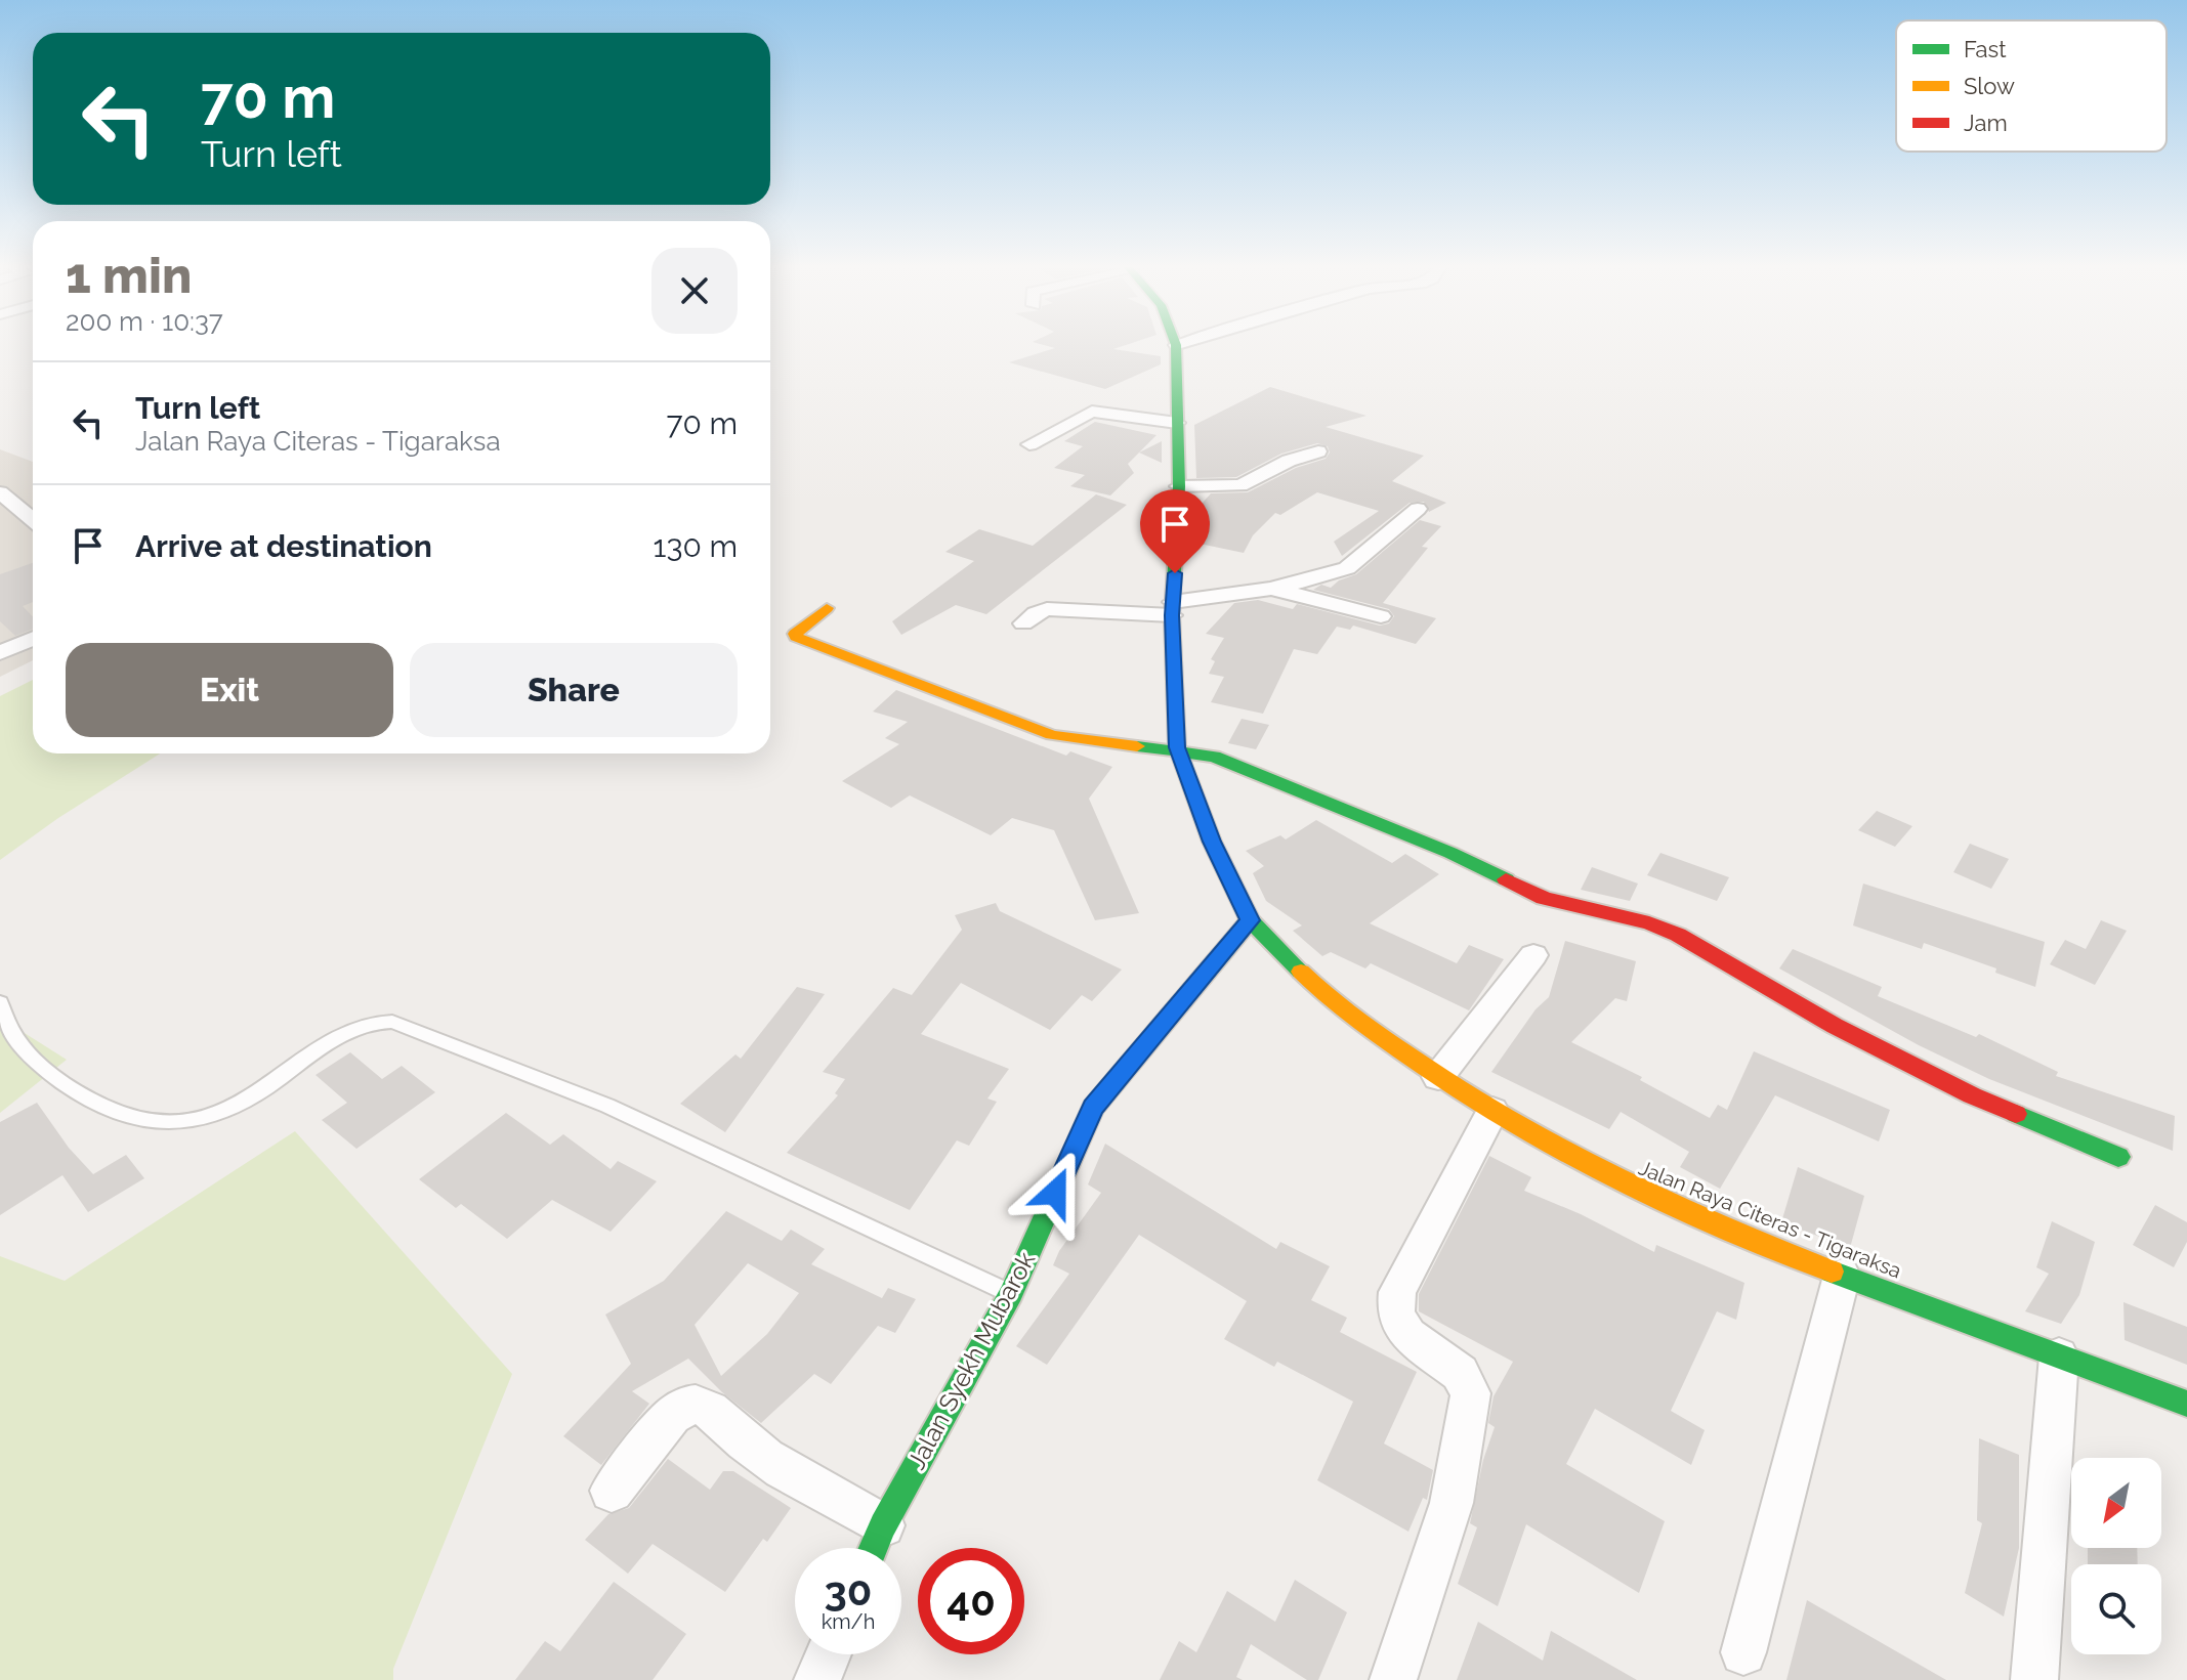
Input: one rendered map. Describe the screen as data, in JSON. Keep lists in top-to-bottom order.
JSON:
{
  "streets": {
    "main road": ["Jalan Raya Citeras - Tigaraksa", "Jalan Syekh Mubarok"]
  },
  "crossings": [
    ["Jalan Raya Citeras - Tigaraksa", "Jalan Syekh Mubarok"]
  ],
  "legend": ["Fast", "Slow", "Jam"],
  "north": "bottom left",
  "page": {
    "turn": ["70 m", "Turn left"],
    "heading": ["1 min", "200 m · 10:37"],
    "list": [
      {
        "name": "Turn left",
        "note": "Jalan Raya Citeras - Tigaraksa",
        "value": "70 m"
      },
      {
        "name": "Arrive at destination",
        "value": "130 m"
      }
    ],
    "buttons": ["Exit", "Share"],
    "speed": "30 km/h",
    "limit": "40"
  }
}
